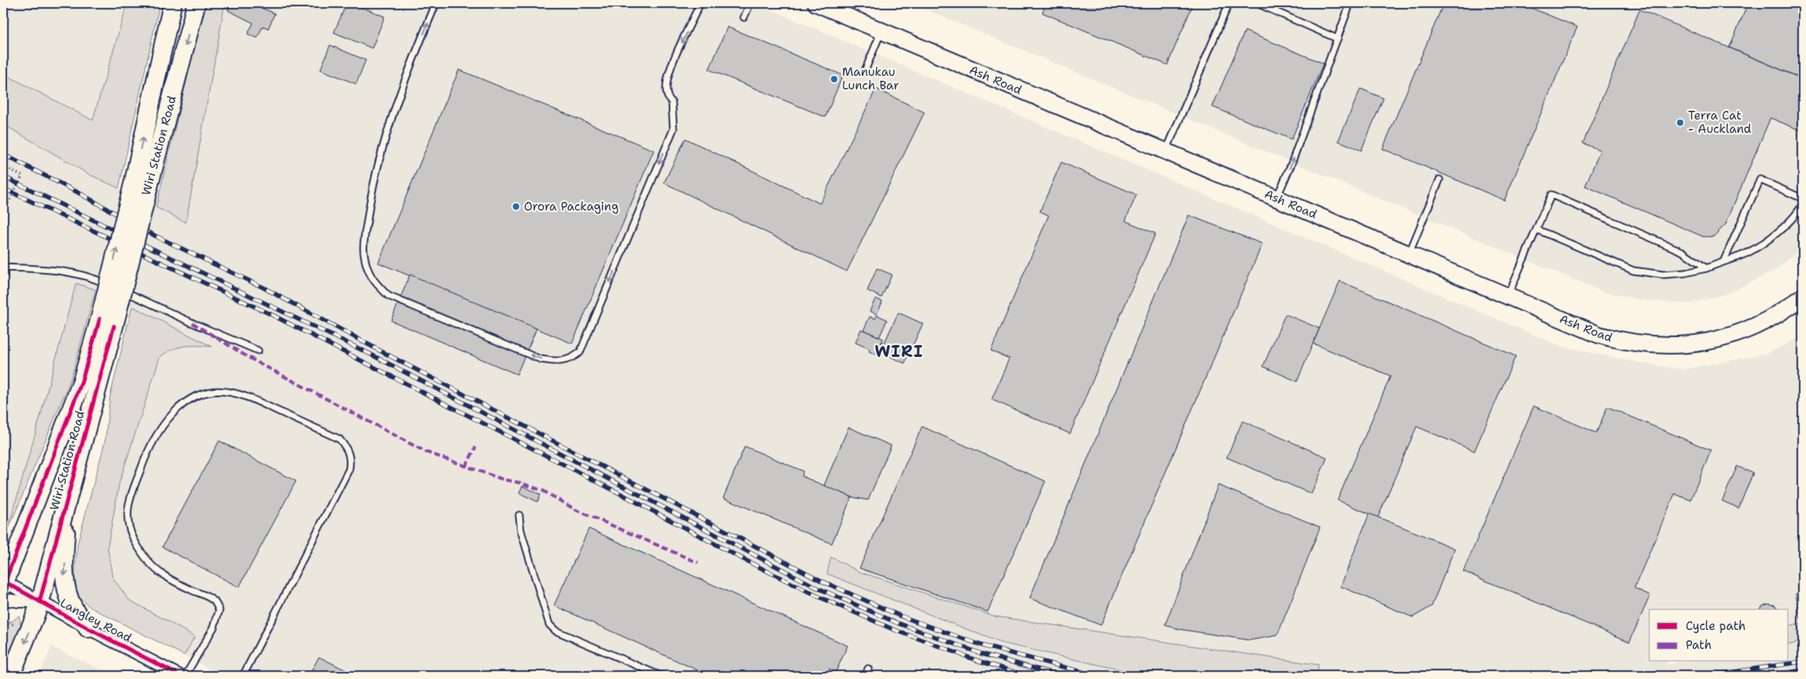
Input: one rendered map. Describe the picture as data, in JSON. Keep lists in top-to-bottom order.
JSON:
{
  "streets": {
    "main road": ["Ash Road", "Wiri Station Road"],
    "street": ["Langley Road"]
  },
  "crossings": [
    ["Wiri Station Road", "Langley Road"]
  ],
  "districts": ["WIRI"],
  "places": ["Manukau Lunch Bar", "Terra Cat - Auckland", "Orora Packaging"],
  "legend": ["Cycle path", "Path"]
}
